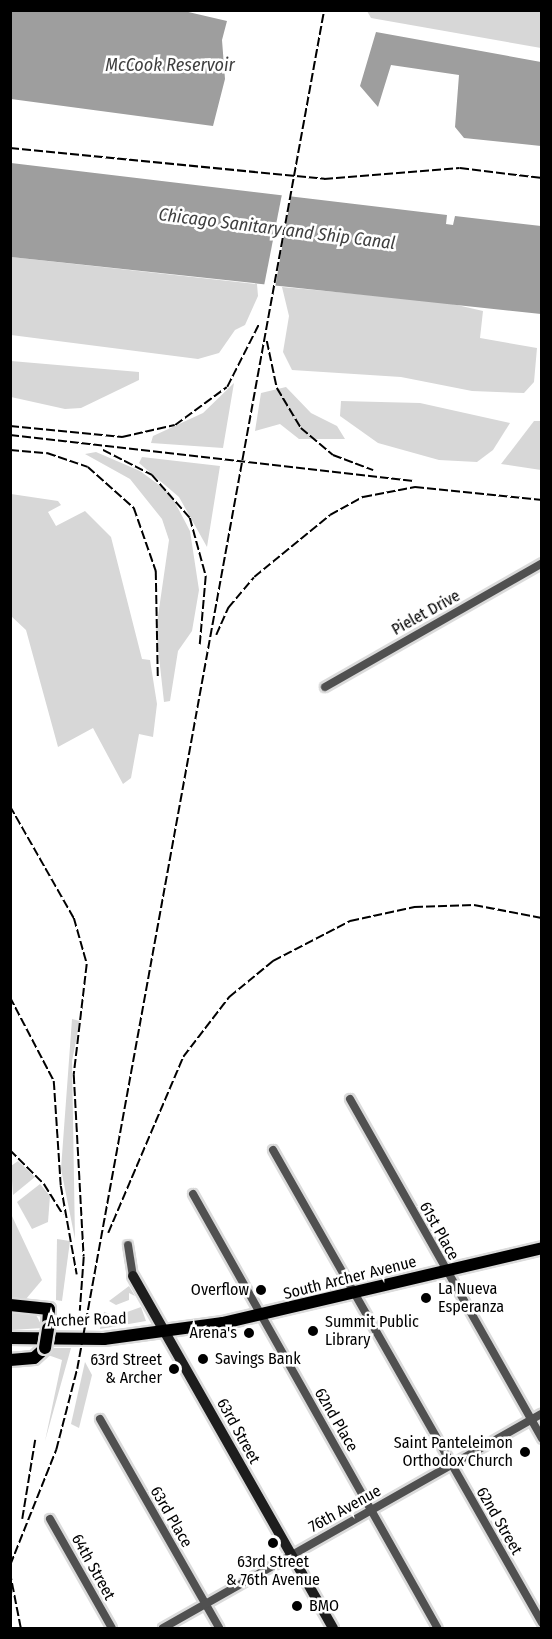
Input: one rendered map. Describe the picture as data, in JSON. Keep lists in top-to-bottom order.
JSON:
{
  "streets": {
    "main road": ["South Archer Avenue", "Archer Road", "63rd Street"],
    "street": [
      "Pielet Drive",
      "61st Place",
      "62nd Place",
      "76th Avenue",
      "63rd Place",
      "62nd Street",
      "64th Street"
    ]
  },
  "crossings": [
    ["61st Place", "South Archer Avenue"],
    ["61st Place", "76th Avenue"],
    ["South Archer Avenue", "Archer Road"],
    ["South Archer Avenue", "62nd Place"],
    ["South Archer Avenue", "63rd Street"],
    ["South Archer Avenue", "62nd Street"],
    ["Archer Road", "63rd Street"],
    ["62nd Place", "76th Avenue"],
    ["63rd Street", "76th Avenue"],
    ["76th Avenue", "63rd Place"],
    ["76th Avenue", "62nd Street"]
  ],
  "water": ["McCook Reservoir", "Chicago Sanitary and Ship Canal"],
  "places": [
    "Overflow",
    "La Nueva Esperanza",
    "Summit Public Library",
    "Arena's",
    "Savings Bank",
    "63rd Street & Archer",
    "Saint Panteleimon Orthodox Church",
    "63rd Street & 76th Avenue",
    "BMO"
  ]
}
